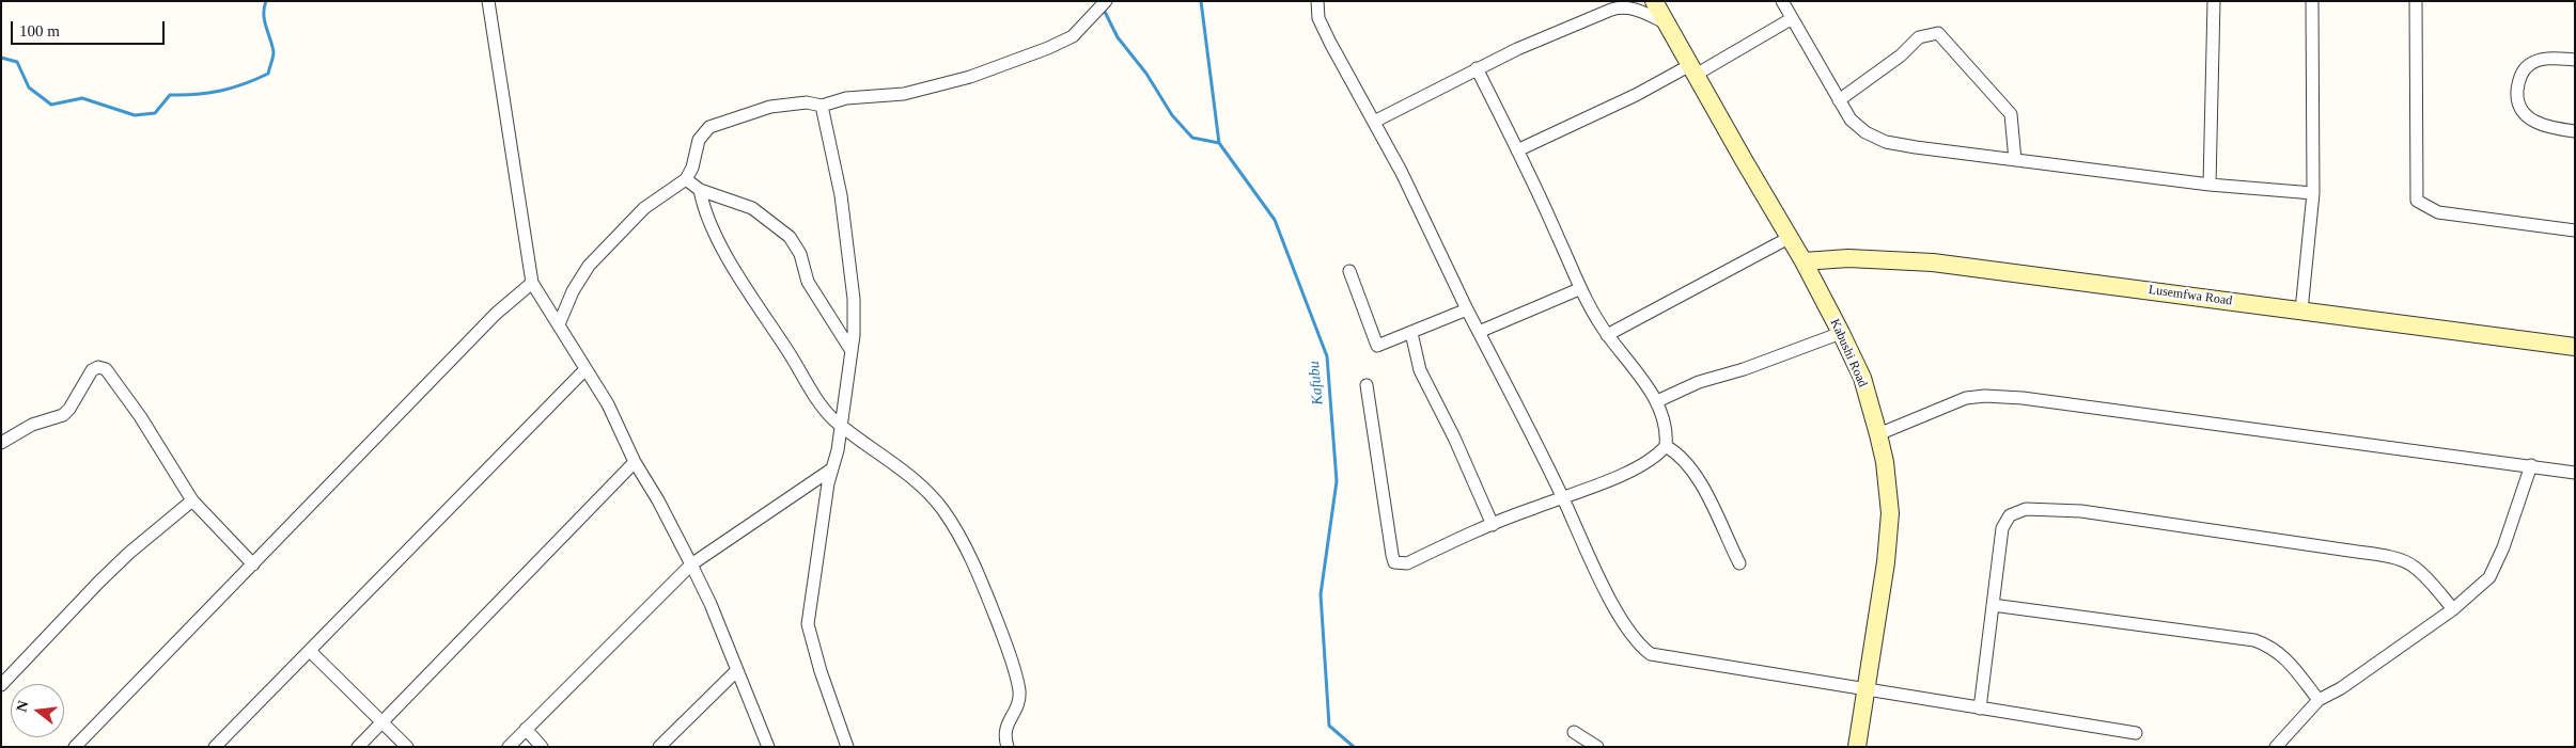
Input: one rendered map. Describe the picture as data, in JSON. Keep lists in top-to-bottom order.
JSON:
{
  "streets": {
    "main road": ["Lusemfwa Road", "Kabushi Road"]
  },
  "crossings": [
    ["Lusemfwa Road", "Kabushi Road"]
  ],
  "water": ["Kafubu"],
  "scale_bar": "100 m",
  "north": "left"
}
